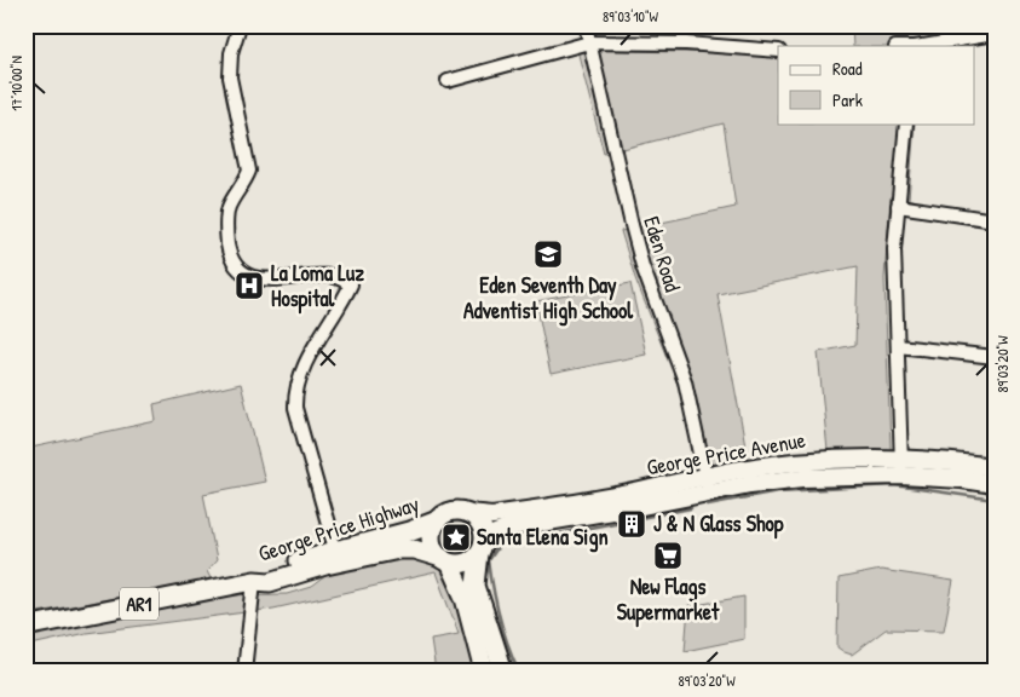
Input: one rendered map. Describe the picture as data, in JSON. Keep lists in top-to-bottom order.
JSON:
{
  "streets": {
    "highway": ["George Price Highway", "AR1"],
    "main road": ["George Price Avenue"],
    "street": ["Eden Road"]
  },
  "crossings": [
    ["Eden Road", "George Price Avenue"],
    ["George Price Avenue", "George Price Highway"]
  ],
  "places": {
    "school or university": ["Eden Seventh Day Adventist High School"],
    "hospital": ["La Loma Luz Hospital"],
    "building": ["J & N Glass Shop"],
    "place": ["Santa Elena Sign"],
    "supermarket": ["New Flags Supermarket"]
  },
  "legend": ["Road", "Park"],
  "coordinates": ["89°03'10\"W", "17°10'00\"N", "89°03'20\"W"]
}
